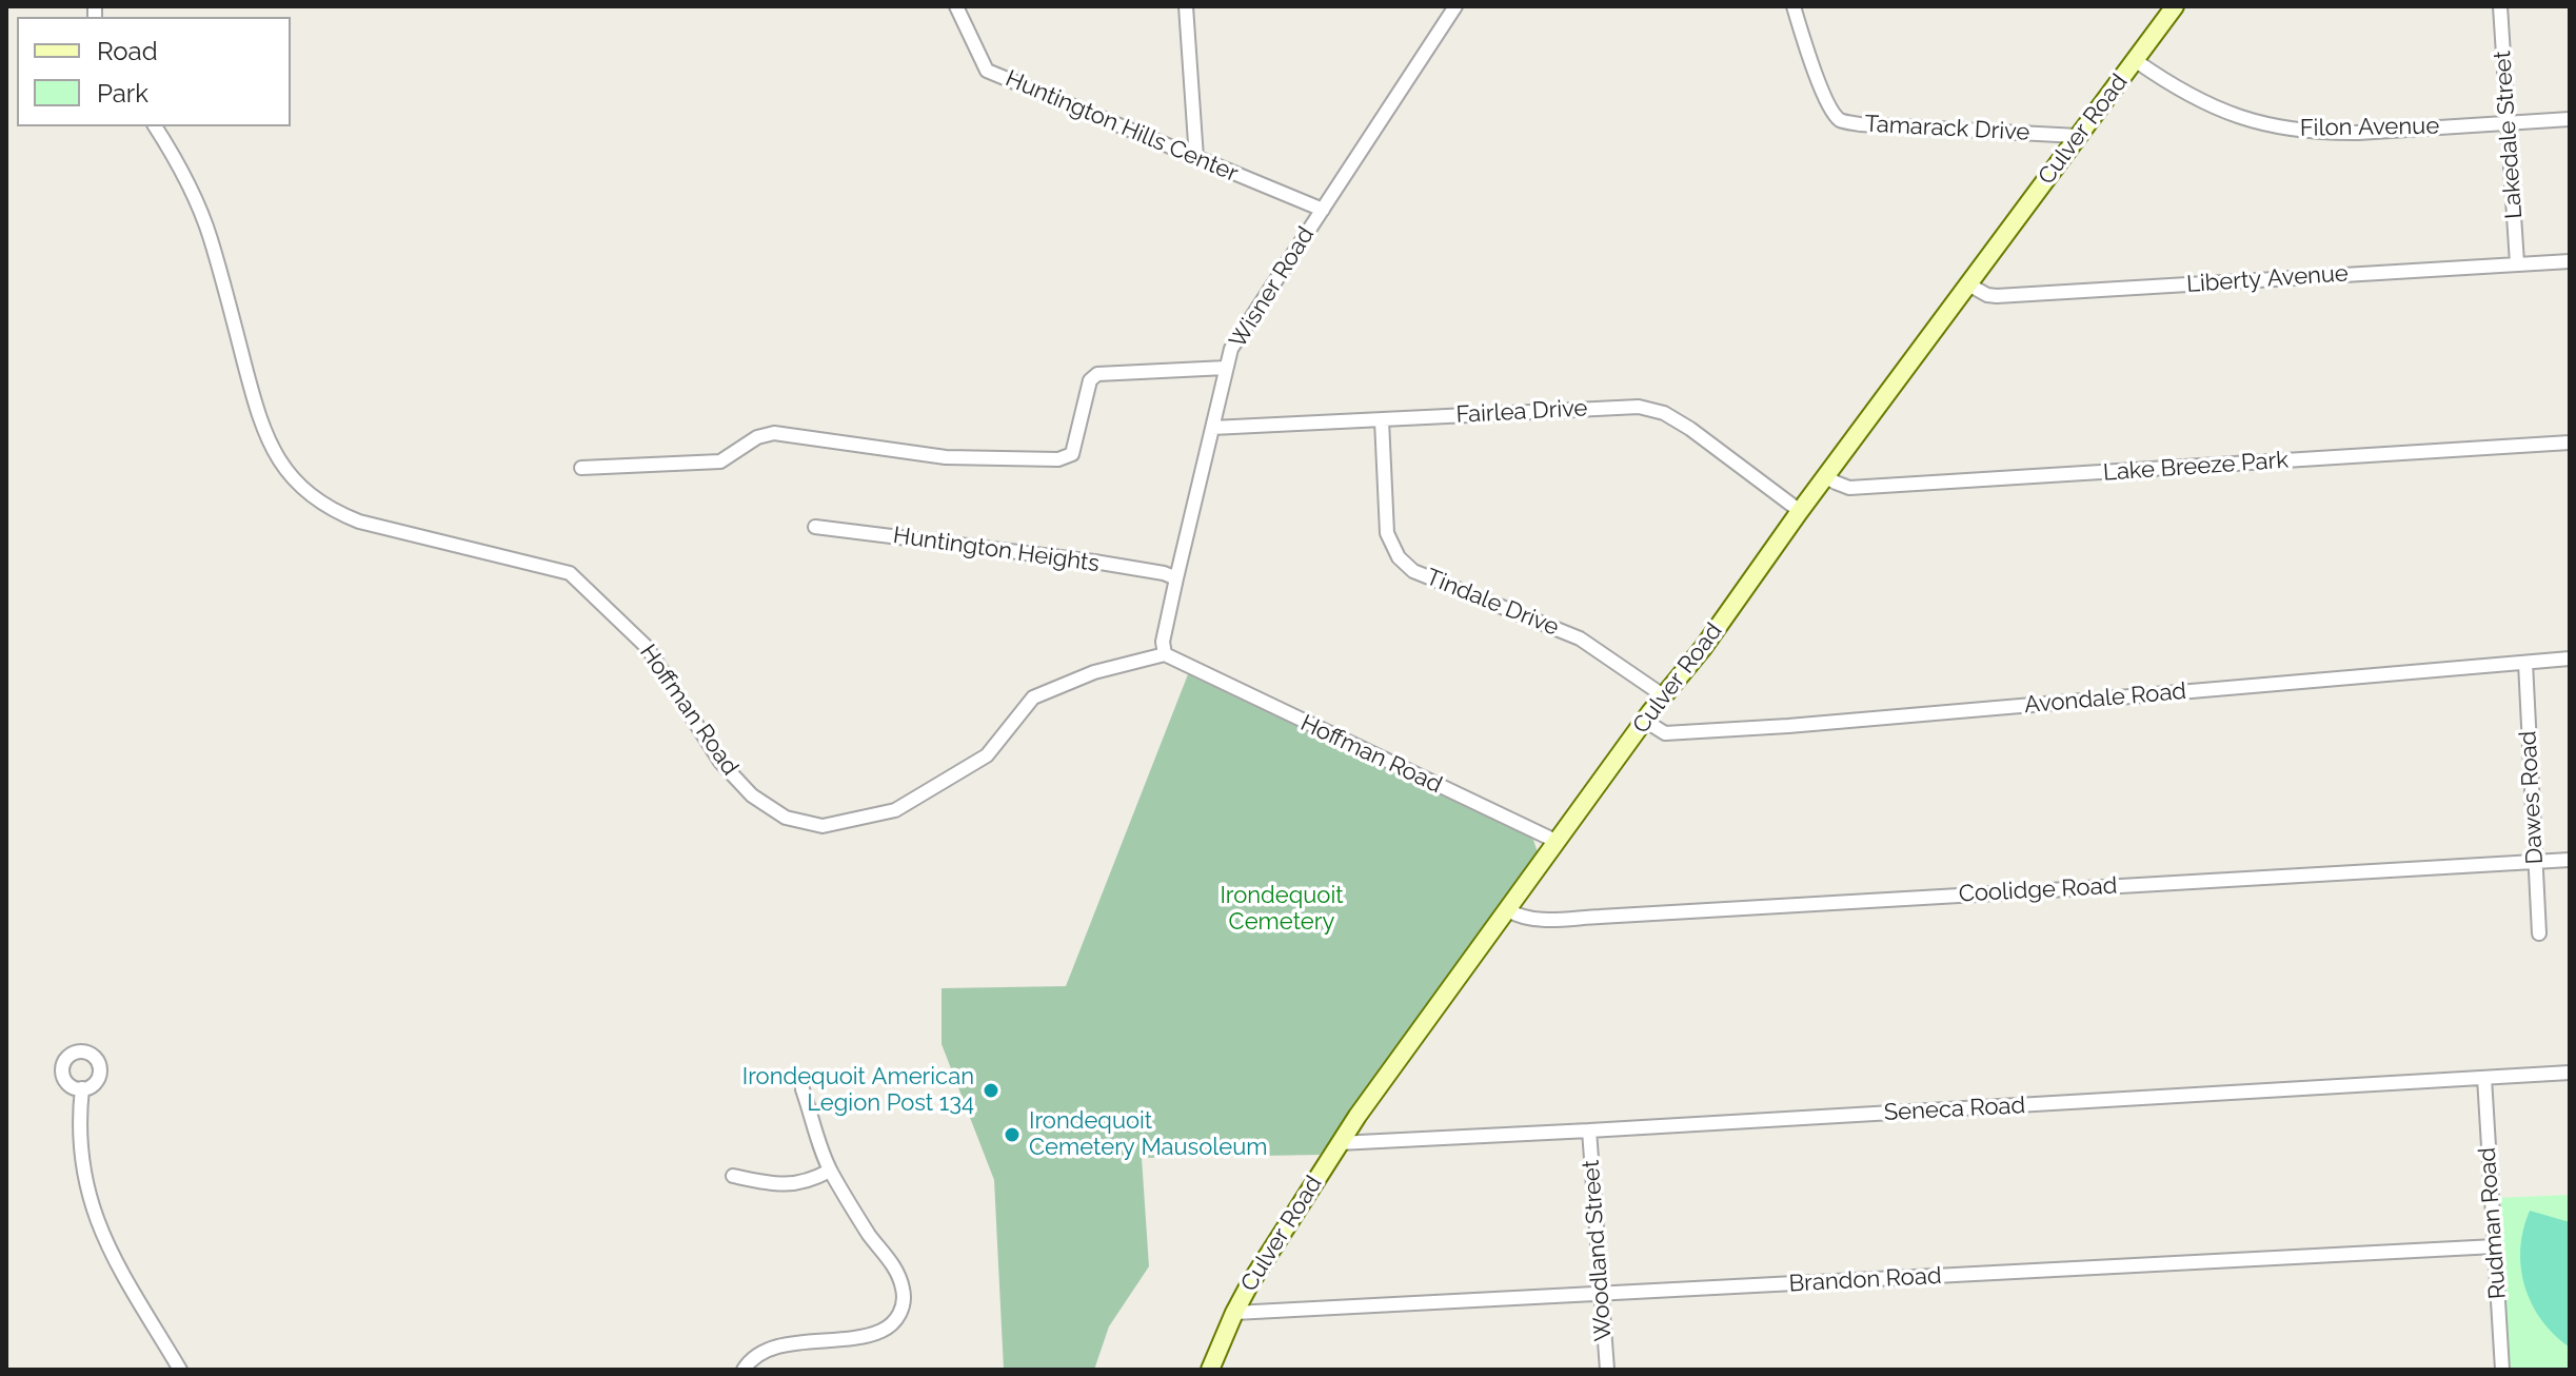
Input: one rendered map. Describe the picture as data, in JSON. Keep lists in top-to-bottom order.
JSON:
{
  "streets": {
    "main road": ["Culver Road"],
    "street": [
      "Huntington Hills Center",
      "Filon Avenue",
      "Tamarack Drive",
      "Lakedale Street",
      "Liberty Avenue",
      "Wisner Road",
      "Fairlea Drive",
      "Lake Breeze Park",
      "Huntington Heights",
      "Tindale Drive",
      "Avondale Road",
      "Hoffman Road",
      "Dawes Road",
      "Coolidge Road",
      "Seneca Road",
      "Rudman Road",
      "Woodland Street",
      "Brandon Road"
    ]
  },
  "crossings": [
    ["Huntington Hills Center", "Wisner Road"],
    ["Filon Avenue", "Culver Road"],
    ["Filon Avenue", "Lakedale Street"],
    ["Tamarack Drive", "Culver Road"],
    ["Culver Road", "Liberty Avenue"],
    ["Culver Road", "Fairlea Drive"],
    ["Culver Road", "Lake Breeze Park"],
    ["Culver Road", "Tindale Drive"],
    ["Culver Road", "Avondale Road"],
    ["Culver Road", "Hoffman Road"],
    ["Culver Road", "Coolidge Road"],
    ["Culver Road", "Seneca Road"],
    ["Culver Road", "Brandon Road"],
    ["Lakedale Street", "Liberty Avenue"],
    ["Wisner Road", "Fairlea Drive"],
    ["Wisner Road", "Huntington Heights"],
    ["Wisner Road", "Hoffman Road"],
    ["Fairlea Drive", "Tindale Drive"],
    ["Avondale Road", "Dawes Road"],
    ["Dawes Road", "Coolidge Road"],
    ["Seneca Road", "Rudman Road"],
    ["Seneca Road", "Woodland Street"],
    ["Rudman Road", "Brandon Road"],
    ["Woodland Street", "Brandon Road"]
  ],
  "parks": ["Irondequoit Cemetery"],
  "places": ["Irondequoit American Legion Post 134", "Irondequoit Cemetery Mausoleum"],
  "legend": ["Road", "Park"]
}
